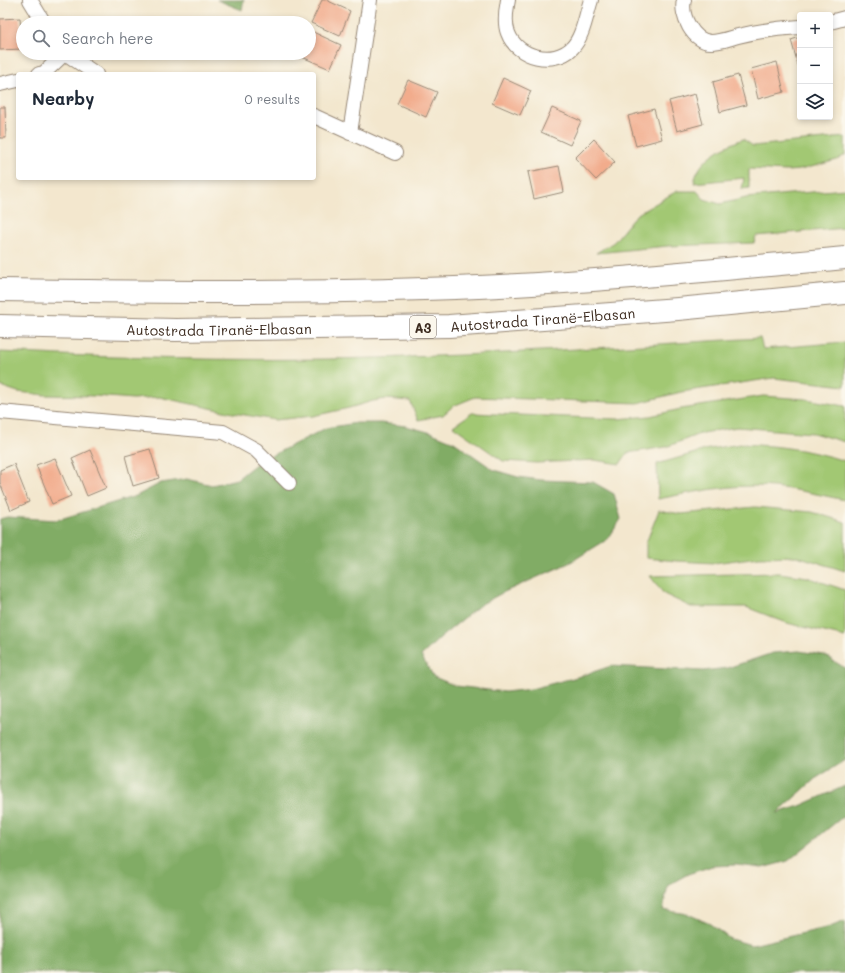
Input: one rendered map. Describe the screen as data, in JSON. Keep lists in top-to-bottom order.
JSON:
{
  "streets": {
    "highway": ["Autostrada Tiranë-Elbasan", "A3"]
  },
  "page": {
    "map_buttons": ["+", "−"],
    "search": "Search here",
    "heading": ["Nearby", "0 results"]
  }
}
